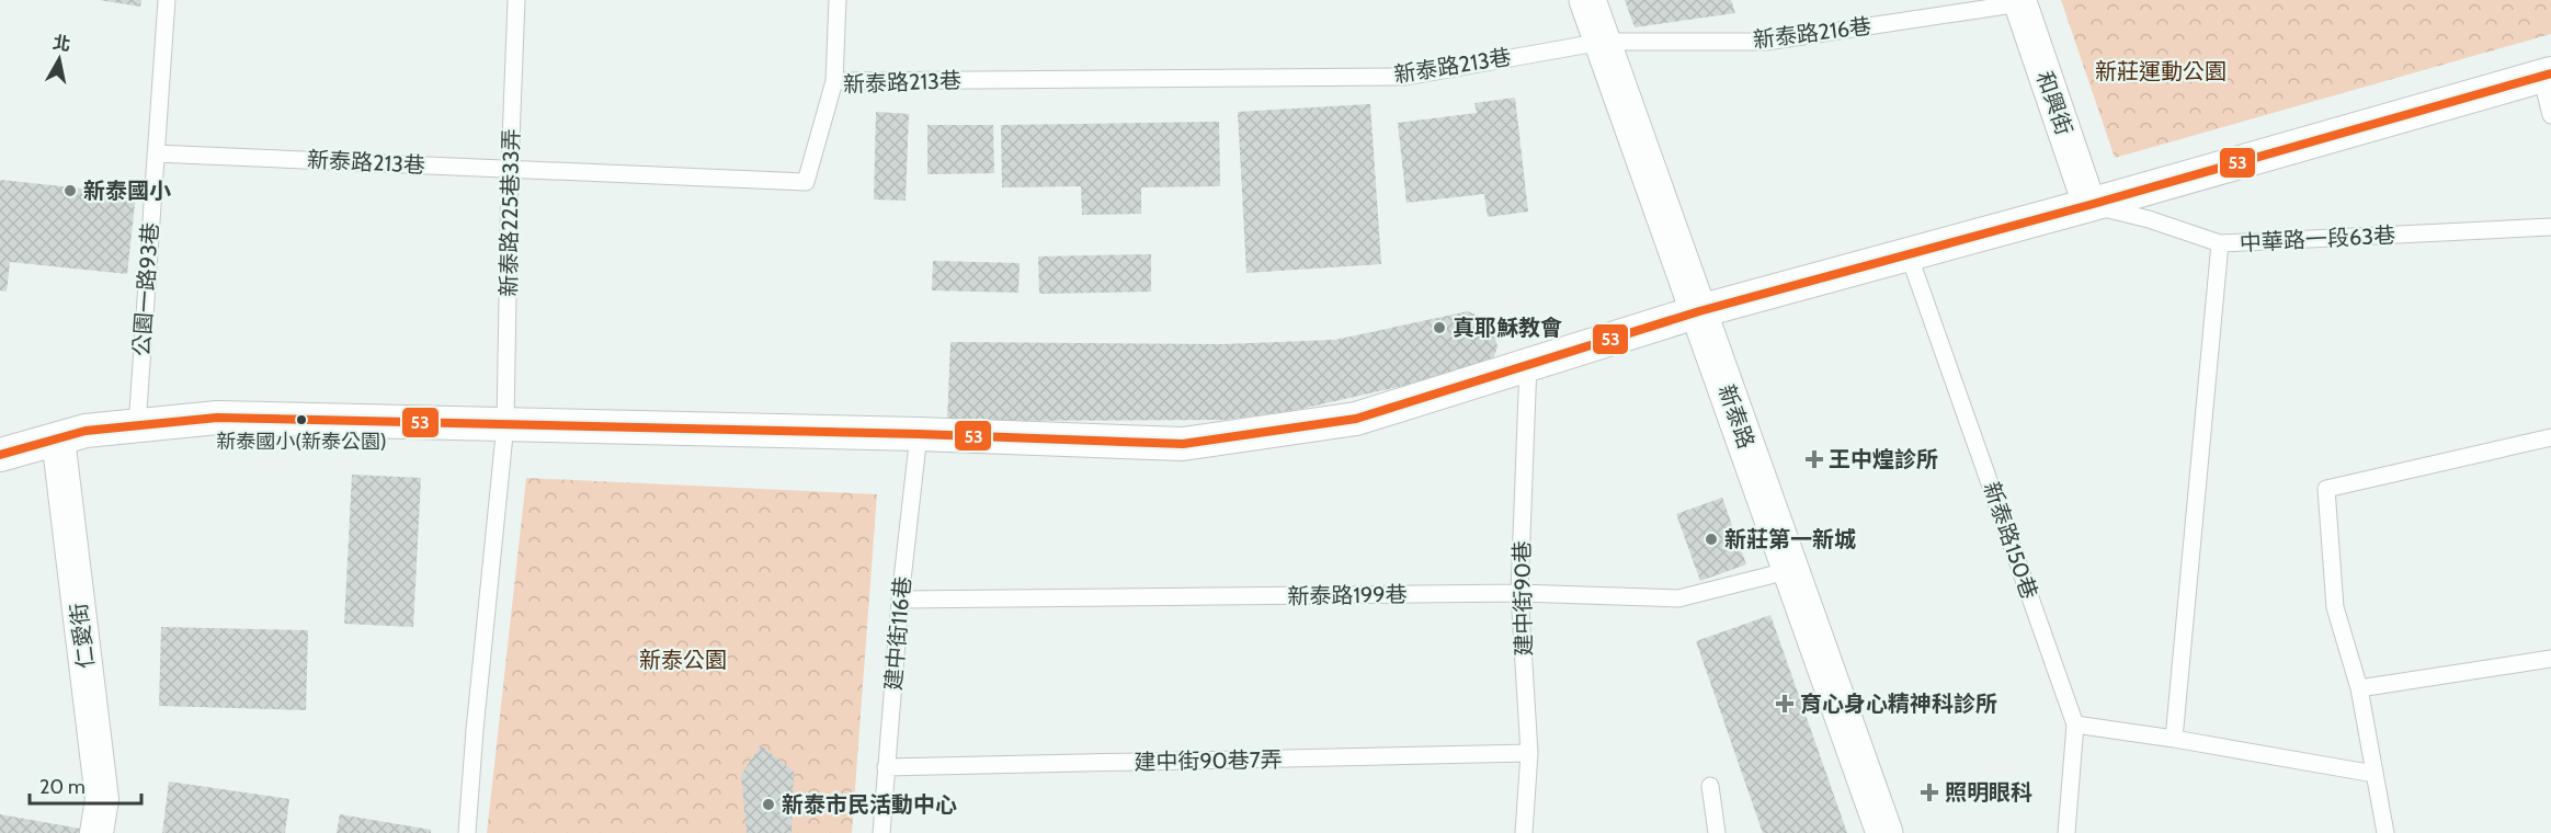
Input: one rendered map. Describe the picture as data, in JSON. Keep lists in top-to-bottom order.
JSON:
{
  "streets": {
    "main road": ["新泰路"],
    "street": ["和興街", "仁愛街"],
    "lane": [
      "新泰路216巷",
      "新泰路213巷",
      "新泰路225巷33弄",
      "中華路一段63巷",
      "公園一路93巷",
      "新泰路150巷",
      "新泰路199巷",
      "建中街90巷",
      "建中街116巷",
      "建中街90巷7弄"
    ]
  },
  "crossings": [
    ["新泰路216巷", "新泰路213巷"],
    ["新泰路216巷", "和興街"],
    ["新泰路216巷", "新泰路"],
    ["新泰路213巷", "新泰路225巷33弄"],
    ["新泰路213巷", "公園一路93巷"],
    ["新泰路213巷", "新泰路"],
    ["和興街", "中華路一段63巷"],
    ["新泰路", "新泰路199巷"],
    ["新泰路199巷", "建中街90巷"],
    ["新泰路199巷", "建中街116巷"],
    ["建中街90巷", "建中街90巷7弄"],
    ["建中街116巷", "建中街90巷7弄"]
  ],
  "parks": ["新莊運動公園", "新泰公園"],
  "places": {
    "other": [
      "新泰國小",
      "真耶穌教會",
      "新泰國小(新泰公園)",
      "新莊第一新城",
      "新泰市民活動中心"
    ],
    "health": ["王中煌診所", "育心身心精神科診所", "照明眼科"]
  },
  "lines": ["transit line 53"],
  "scale_bar": "20 m",
  "north": "top"
}
